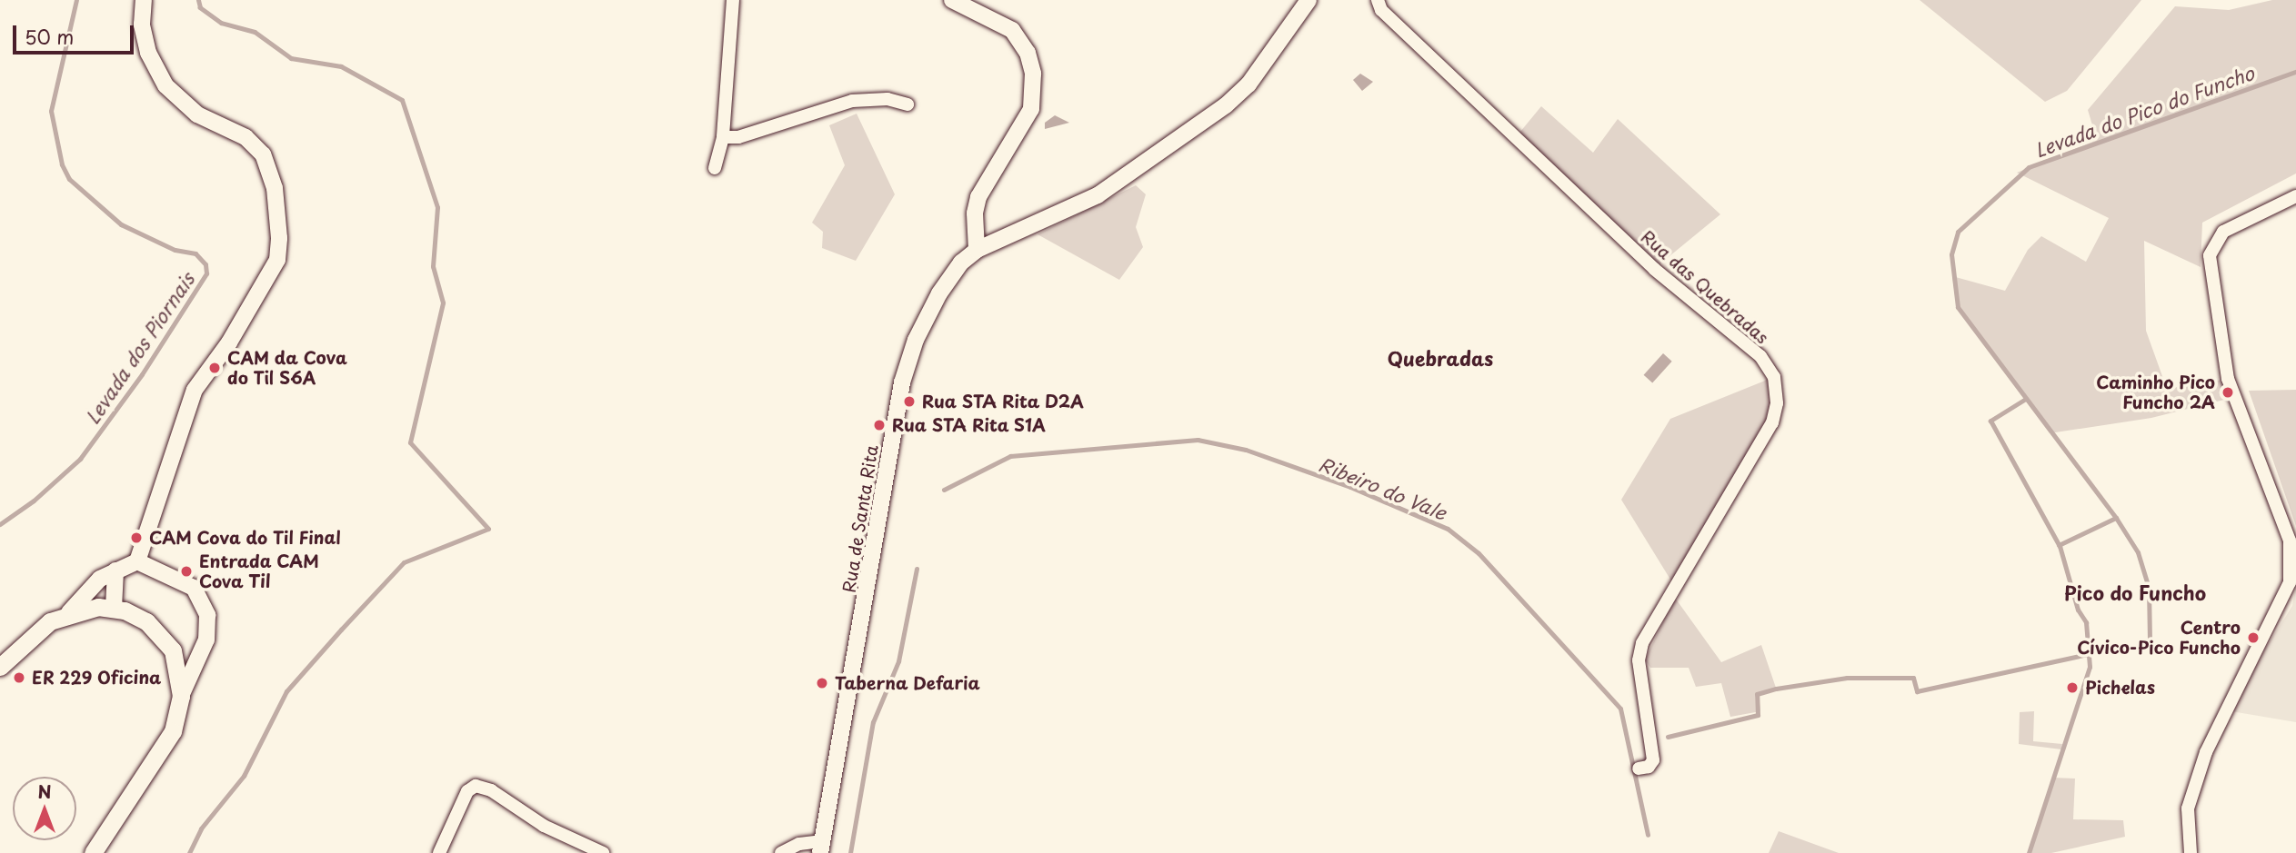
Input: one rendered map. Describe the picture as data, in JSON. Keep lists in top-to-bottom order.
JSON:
{
  "streets": {
    "street": ["Rua das Quebradas", "Rua de Santa Rita"]
  },
  "districts": ["Quebradas", "Pico do Funcho"],
  "water": ["Levada do Pico do Funcho", "Levada dos Piornais", "Ribeiro do Vale"],
  "places": [
    "CAM da Cova do Til S6A",
    "Caminho Pico Funcho 2A",
    "Rua STA Rita D2A",
    "Rua STA Rita S1A",
    "CAM Cova do Til Final",
    "Entrada CAM Cova Til",
    "Centro Cívico-Pico Funcho",
    "ER 229 Oficina",
    "Taberna Defaria",
    "Pichelas"
  ],
  "scale_bar": "50 m",
  "north": "top"
}
